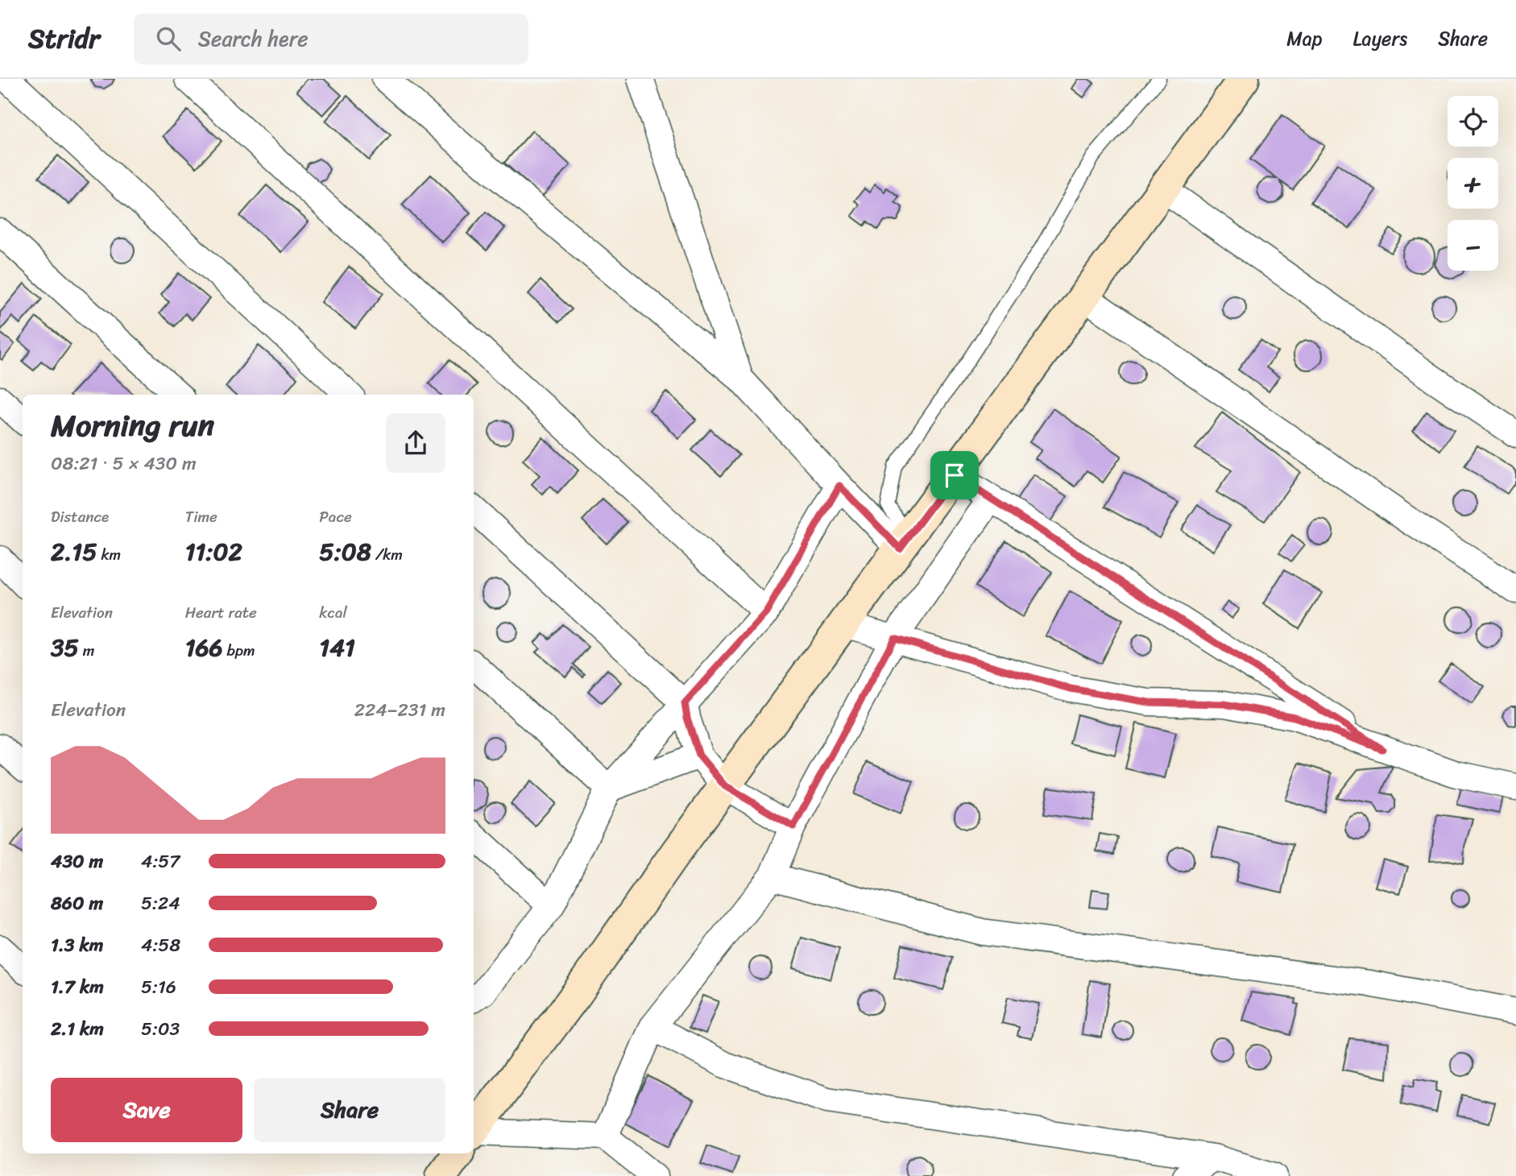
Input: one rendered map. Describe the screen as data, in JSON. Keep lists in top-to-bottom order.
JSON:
{
  "page": {
    "header": "Stridr",
    "search": "Search here",
    "nav": ["Map", "Layers", "Share"],
    "map_buttons": ["+", "−"],
    "heading": ["Morning run", "08:21 · 5 × 430 m"],
    "stats": [
      ["Distance", "2.15 km"],
      ["Time", "11:02"],
      ["Pace", "5:08 /km"],
      ["Elevation", "35 m"],
      ["Heart rate", "166 bpm"],
      ["kcal", "141"]
    ],
    "chart": ["Elevation", "224–231 m"],
    "list": [
      {
        "name": "430 m",
        "note": "4:57"
      },
      {
        "name": "860 m",
        "note": "5:24"
      },
      {
        "name": "1.3 km",
        "note": "4:58"
      },
      {
        "name": "1.7 km",
        "note": "5:16"
      },
      {
        "name": "2.1 km",
        "note": "5:03"
      }
    ],
    "buttons": ["Save", "Share"]
  }
}
